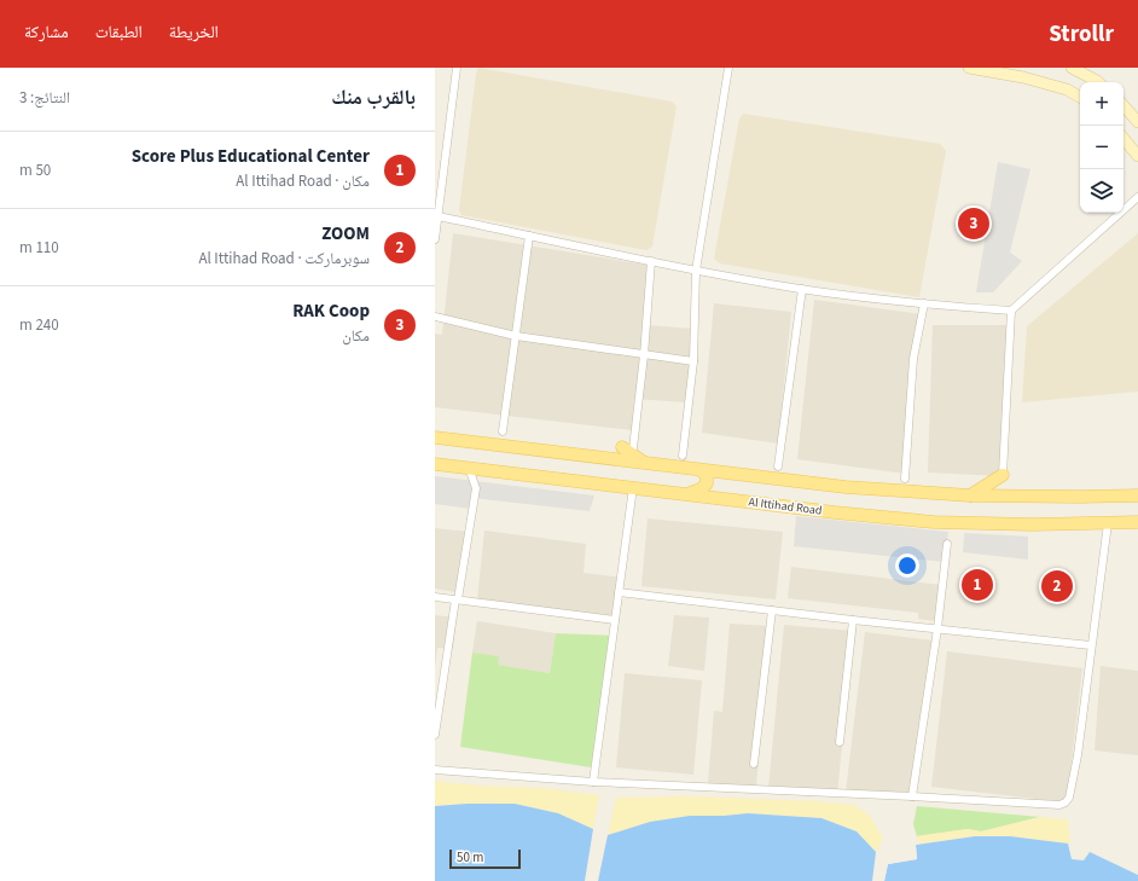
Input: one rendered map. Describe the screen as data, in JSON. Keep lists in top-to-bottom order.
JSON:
{
  "streets": {
    "main road": ["Al Ittihad Road"]
  },
  "scale_bar": "50 m",
  "page": {
    "header": "Strollr",
    "nav": ["الخريطة", "الطبقات", "مشاركة"],
    "heading": ["بالقرب منك", "النتائج: 3"],
    "map_buttons": ["+", "−"],
    "list": [
      {
        "mark": "1",
        "name": "Score Plus Educational Center",
        "note": "مكان · Al Ittihad Road",
        "value": "50 m"
      },
      {
        "mark": "2",
        "name": "ZOOM",
        "note": "سوبرماركت · Al Ittihad Road",
        "value": "110 m"
      },
      {
        "mark": "3",
        "name": "RAK Coop",
        "note": "مكان",
        "value": "240 m"
      }
    ],
    "pins": ["3", "1", "2"],
    "scale": "50 m"
  }
}
